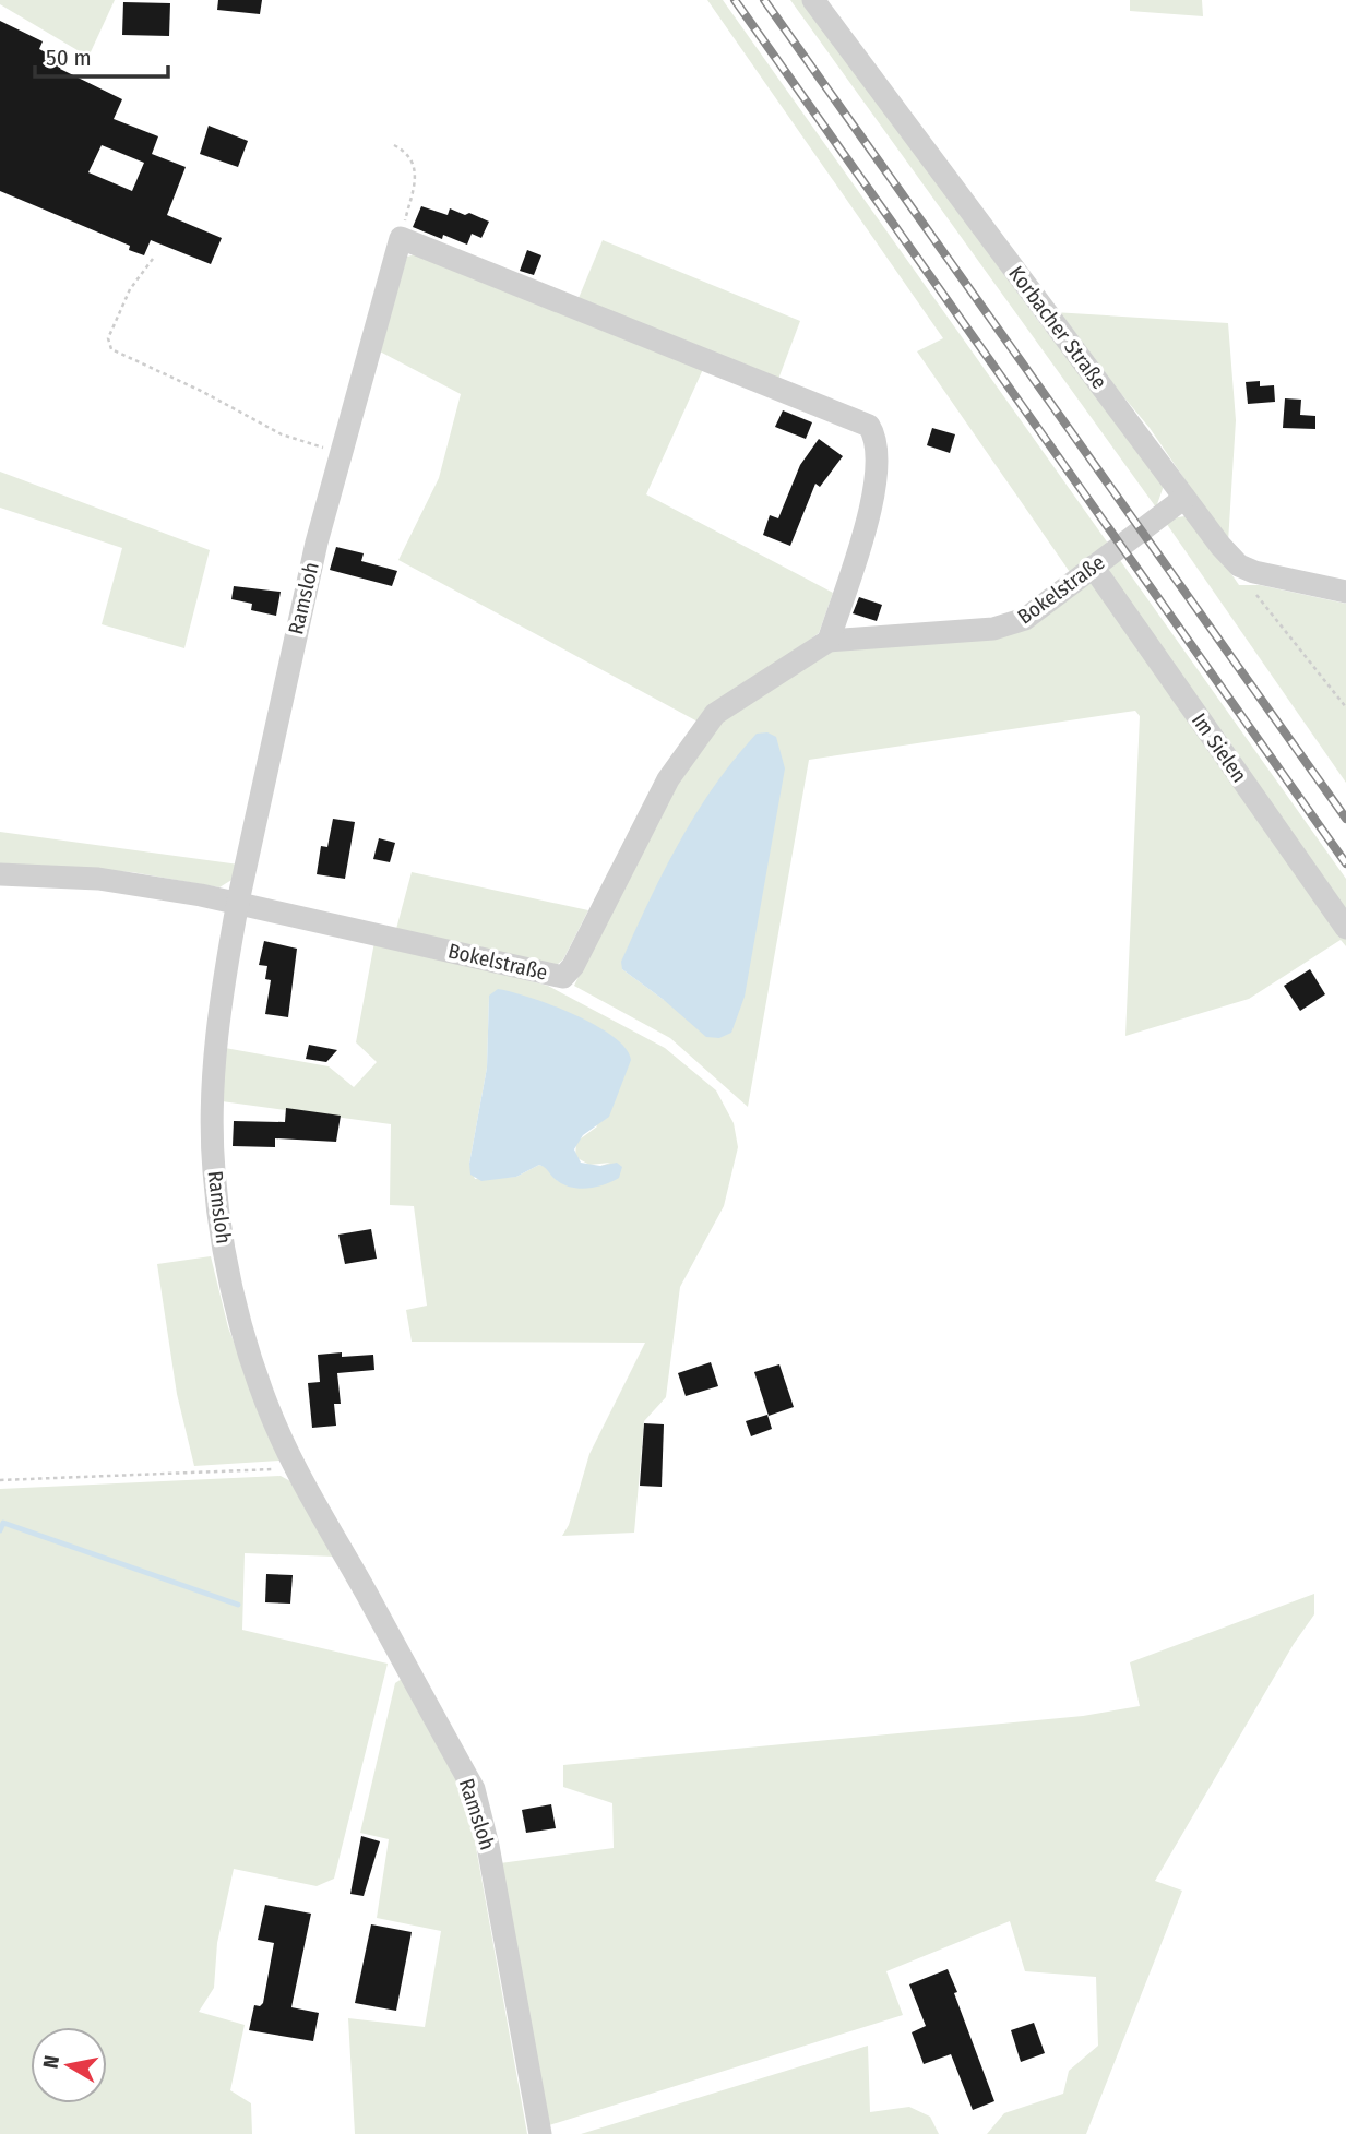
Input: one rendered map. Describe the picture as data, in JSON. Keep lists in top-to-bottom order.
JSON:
{
  "streets": {
    "street": [
      "Korbacher Straße",
      "Bokelstraße",
      "Ramsloh",
      "Im Sielen"
    ]
  },
  "crossings": [
    ["Korbacher Straße", "Bokelstraße"],
    ["Bokelstraße", "Ramsloh"],
    ["Bokelstraße", "Im Sielen"]
  ],
  "scale_bar": "50 m",
  "north": "left"
}
